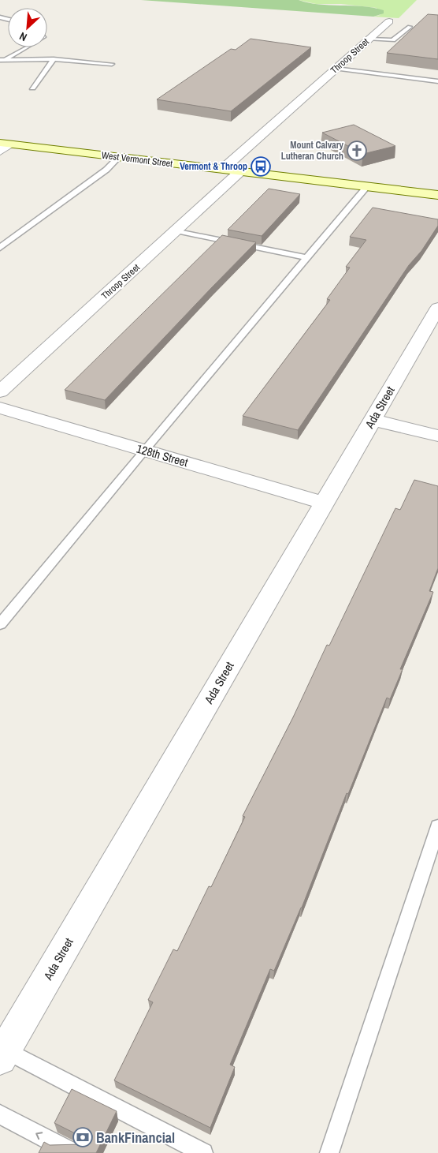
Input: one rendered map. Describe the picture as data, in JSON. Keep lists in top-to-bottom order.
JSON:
{
  "streets": {
    "street": [
      "Throop Street",
      "West Vermont Street",
      "Ada Street",
      "128th Street"
    ]
  },
  "crossings": [
    ["Throop Street", "West Vermont Street"],
    ["Ada Street", "128th Street"]
  ],
  "places": {
    "church": ["Mount Calvary Lutheran Church"],
    "bus stop": ["Vermont & Throop"],
    "bank": ["BankFinancial"]
  },
  "north": "bottom left"
}
